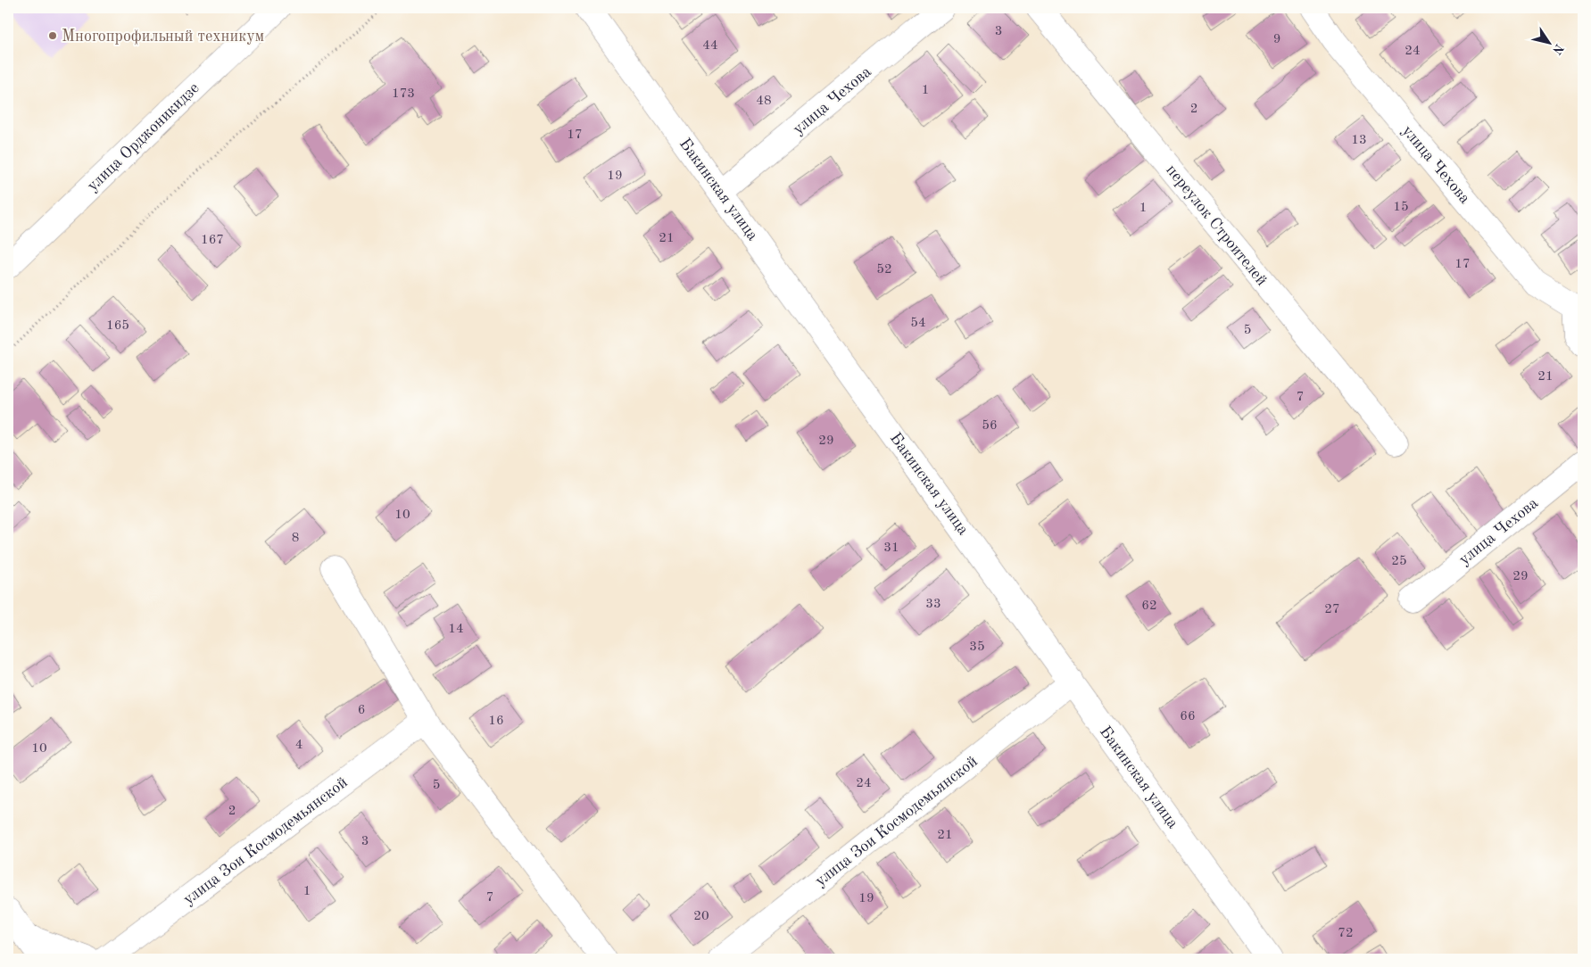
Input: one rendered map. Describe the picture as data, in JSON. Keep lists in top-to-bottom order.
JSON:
{
  "streets": {
    "street": [
      "улица Чехова",
      "улица Орджоникидзе",
      "Бакинская улица",
      "переулок Строителей",
      "улица Зои Космодемьянской"
    ]
  },
  "crossings": [
    ["улица Чехова", "Бакинская улица"],
    ["Бакинская улица", "улица Зои Космодемьянской"]
  ],
  "places": ["Многопрофильный техникум"],
  "house_numbers": [
    "3",
    "9",
    "44",
    "24",
    "1",
    "173",
    "48",
    "2",
    "17",
    "13",
    "19",
    "15",
    "1",
    "21",
    "167",
    "17",
    "52",
    "54",
    "165",
    "5",
    "21",
    "7",
    "56",
    "29",
    "10",
    "8",
    "31",
    "25",
    "29",
    "33",
    "62",
    "27",
    "14",
    "35",
    "6",
    "66",
    "16",
    "4",
    "10",
    "24",
    "5",
    "2",
    "21",
    "3",
    "1",
    "7",
    "19",
    "20",
    "72"
  ],
  "north": "bottom right"
}
